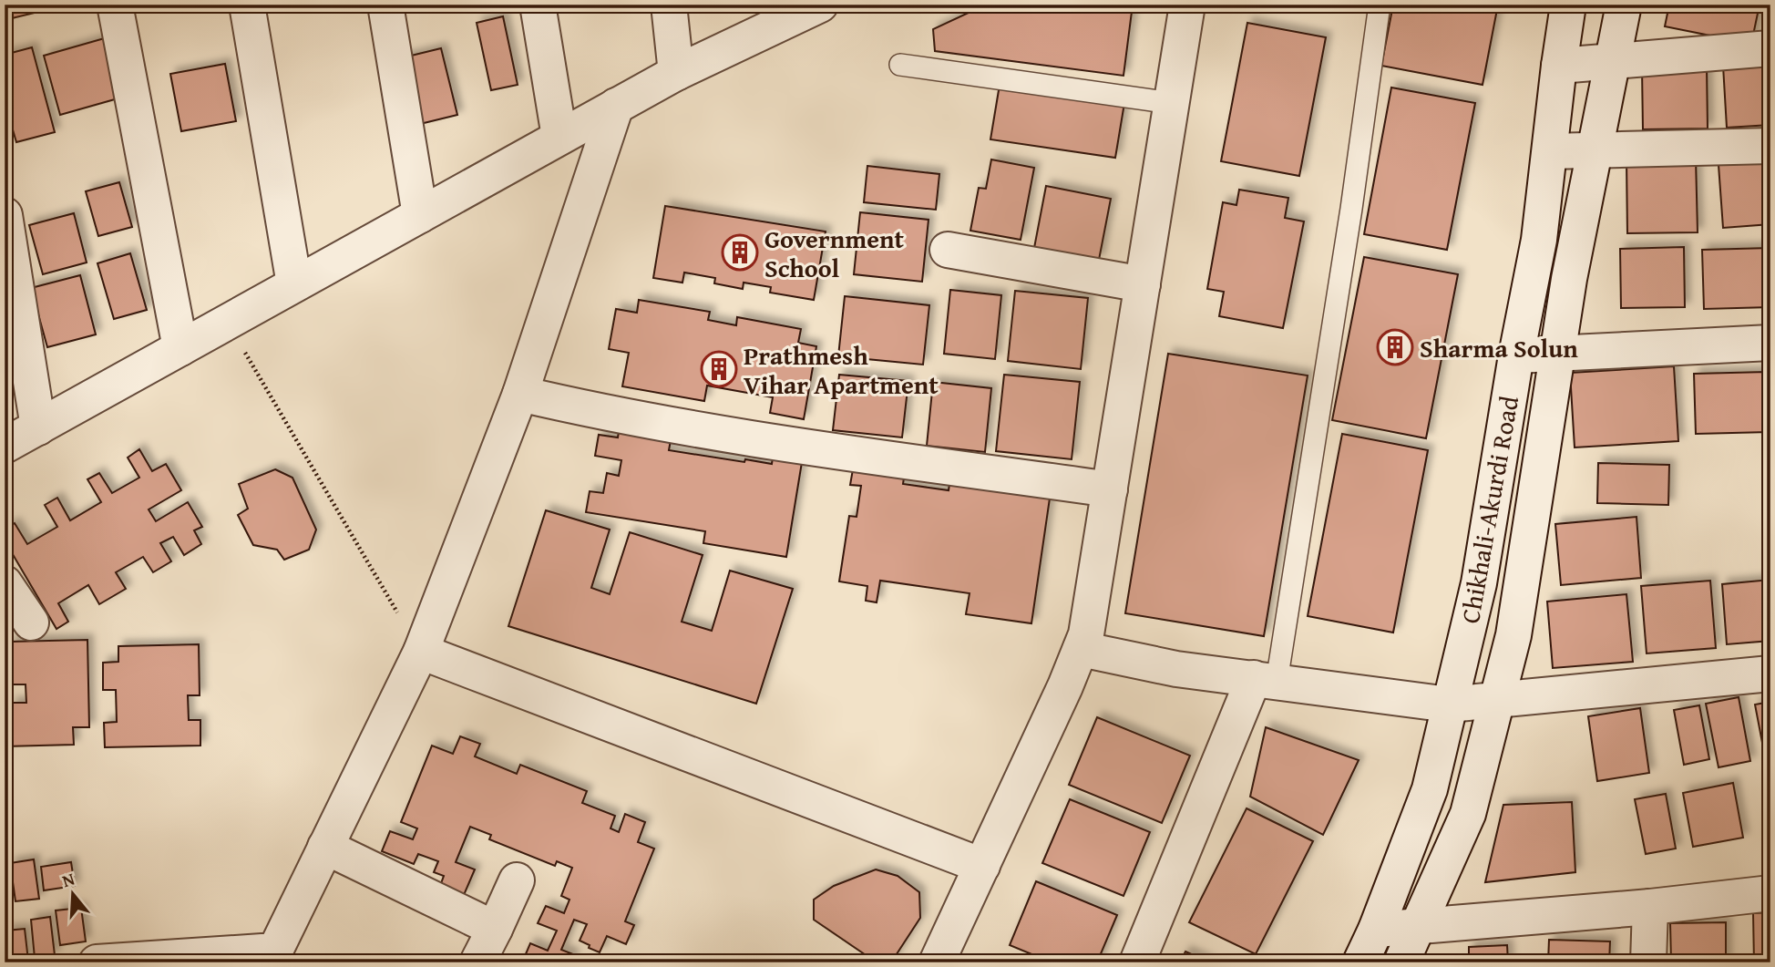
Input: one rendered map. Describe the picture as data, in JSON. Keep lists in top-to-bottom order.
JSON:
{
  "streets": {
    "street": ["Chikhali-Akurdi Road"]
  },
  "places": {
    "building": ["Government School", "Sharma Solun", "Prathmesh Vihar Apartment"]
  },
  "north": "top"
}
